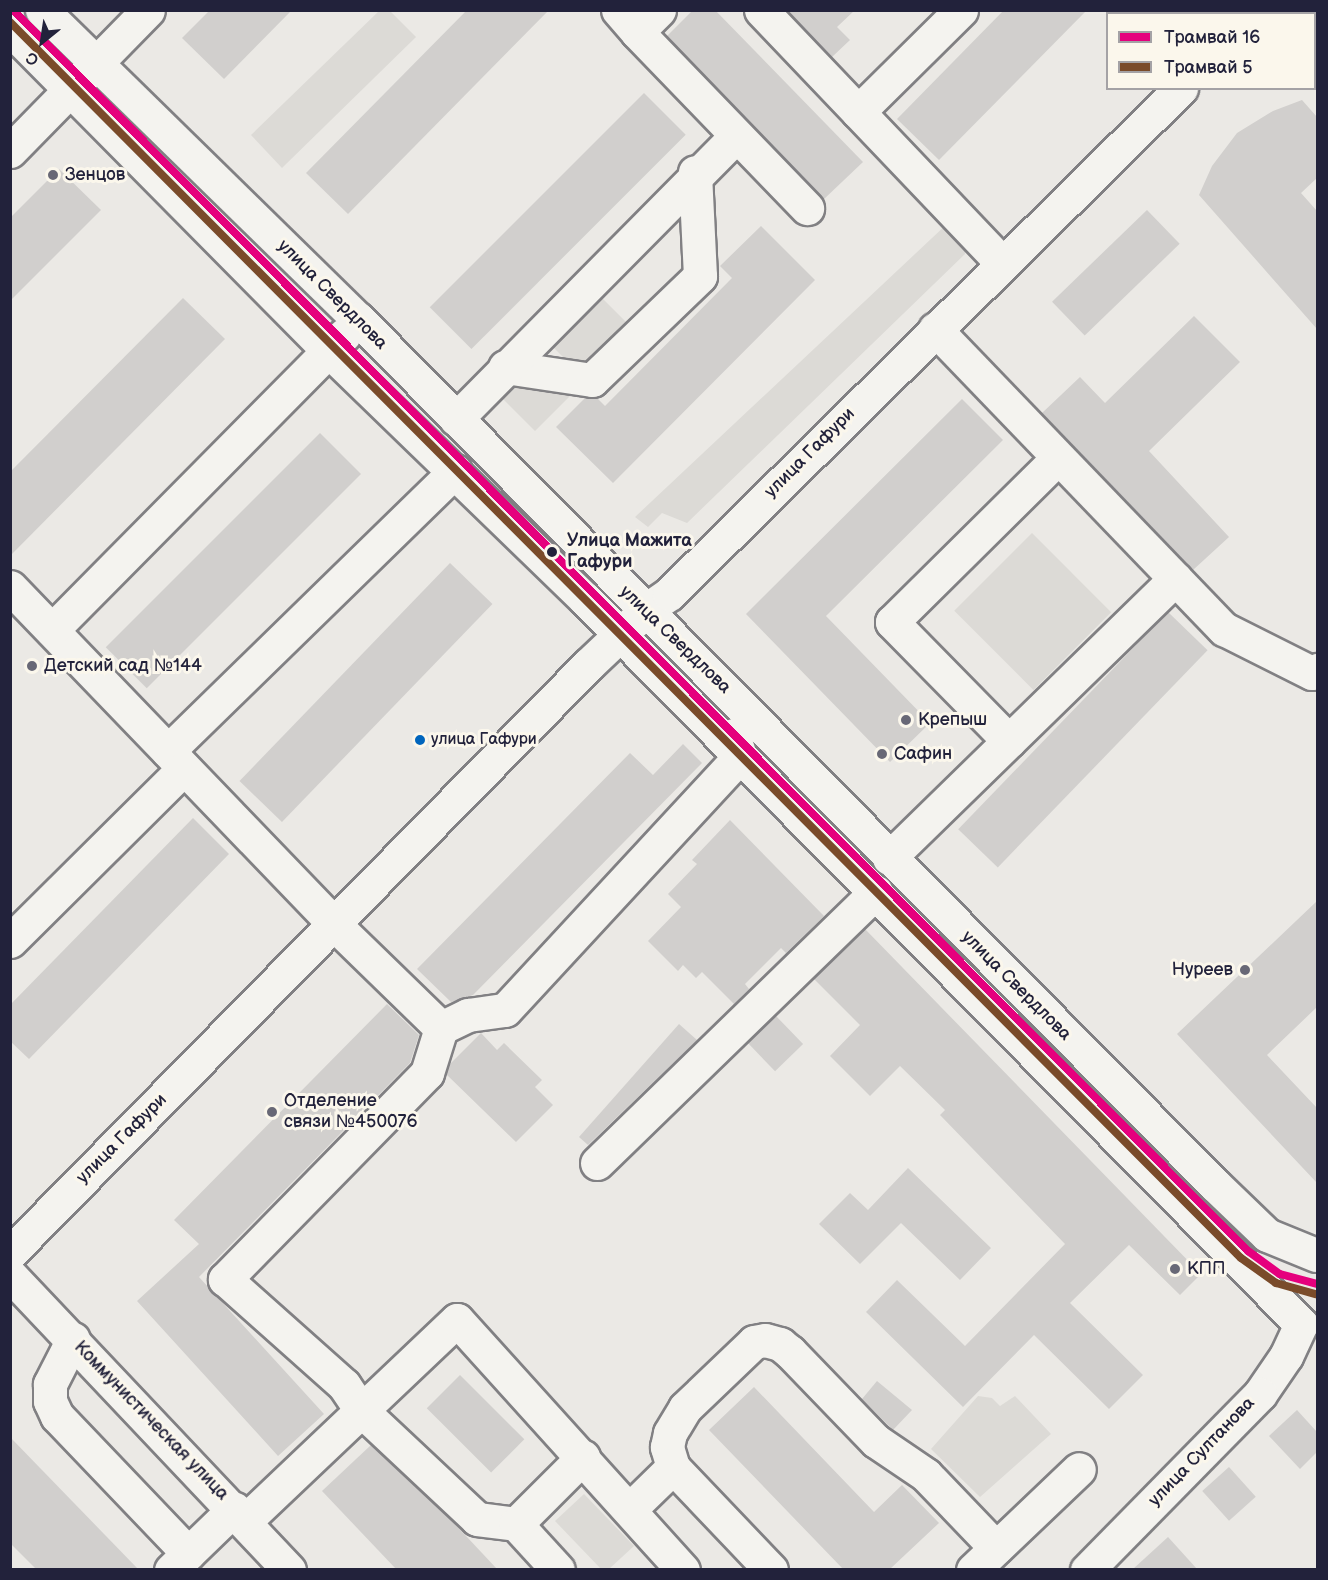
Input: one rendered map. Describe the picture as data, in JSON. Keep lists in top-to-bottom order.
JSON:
{
  "streets": {
    "street": [
      "улица Свердлова",
      "улица Гафури",
      "Коммунистическая улица",
      "улица Султанова"
    ]
  },
  "crossings": [
    ["улица Свердлова", "улица Гафури"],
    ["улица Свердлова", "улица Султанова"]
  ],
  "places": [
    "Зенцов",
    "Улица Мажита Гафури",
    "Детский сад №144",
    "Крепыш",
    "улица Гафури",
    "Сафин",
    "Нуреев",
    "Отделение связи №450076",
    "КПП"
  ],
  "lines": ["tram line 16", "tram line 5"],
  "legend": ["Трамвай 16", "Трамвай 5"],
  "north": "bottom left"
}
